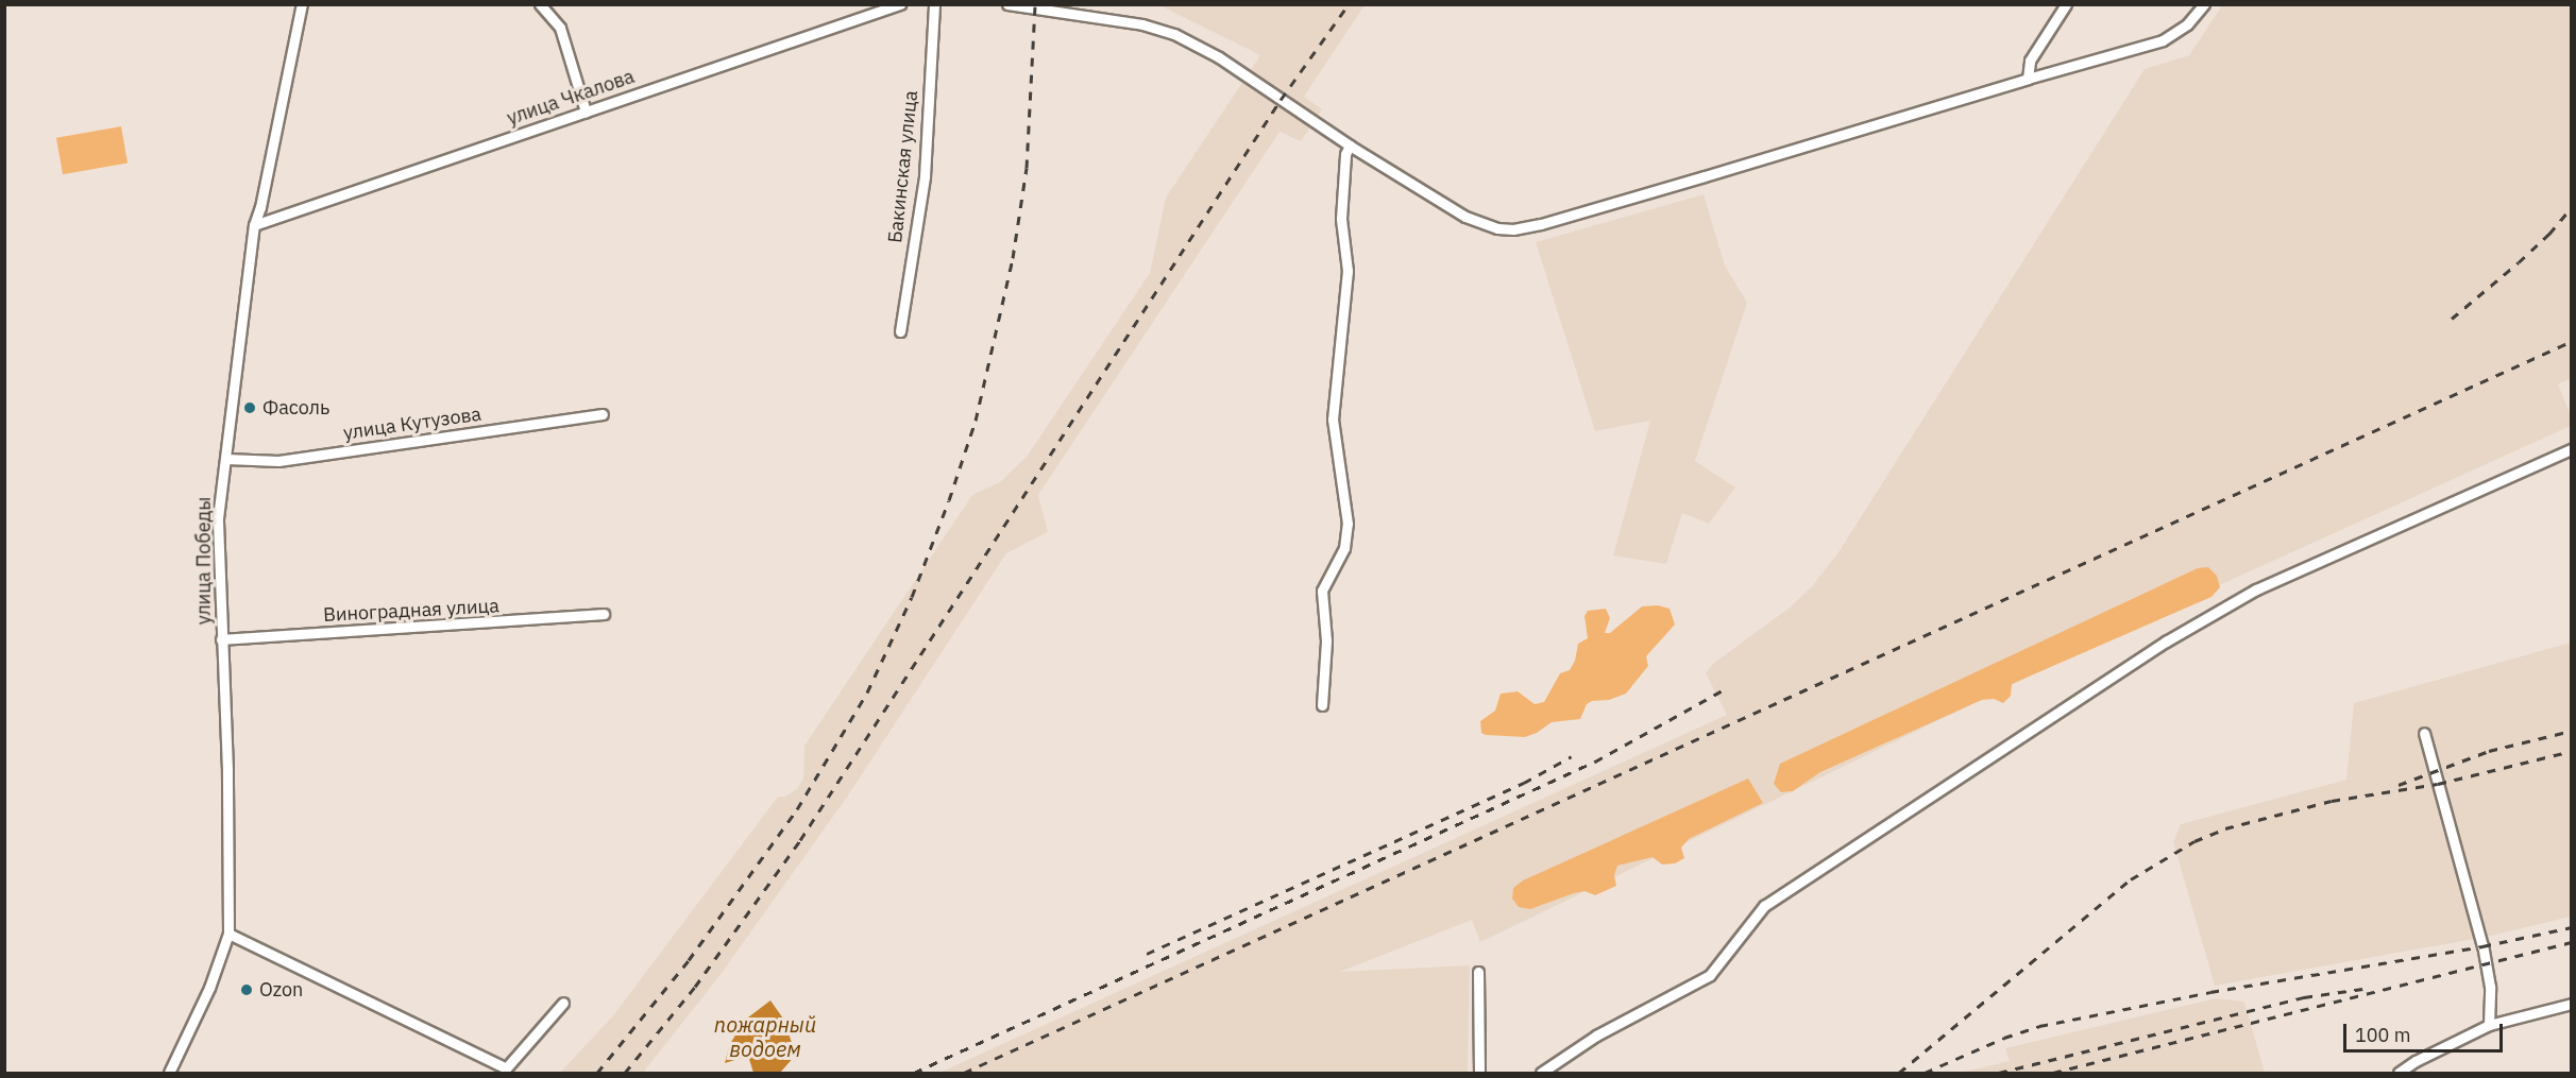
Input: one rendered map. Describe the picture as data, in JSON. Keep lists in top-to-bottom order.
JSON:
{
  "streets": {
    "street": [
      "улица Чкалова",
      "Бакинская улица",
      "улица Кутузова",
      "улица Победы",
      "Виноградная улица"
    ]
  },
  "crossings": [
    ["улица Чкалова", "улица Победы"],
    ["улица Кутузова", "улица Победы"],
    ["улица Победы", "Виноградная улица"]
  ],
  "water": ["пожарный водоем"],
  "places": ["Фасоль", "Ozon"],
  "scale_bar": "100 m"
}
